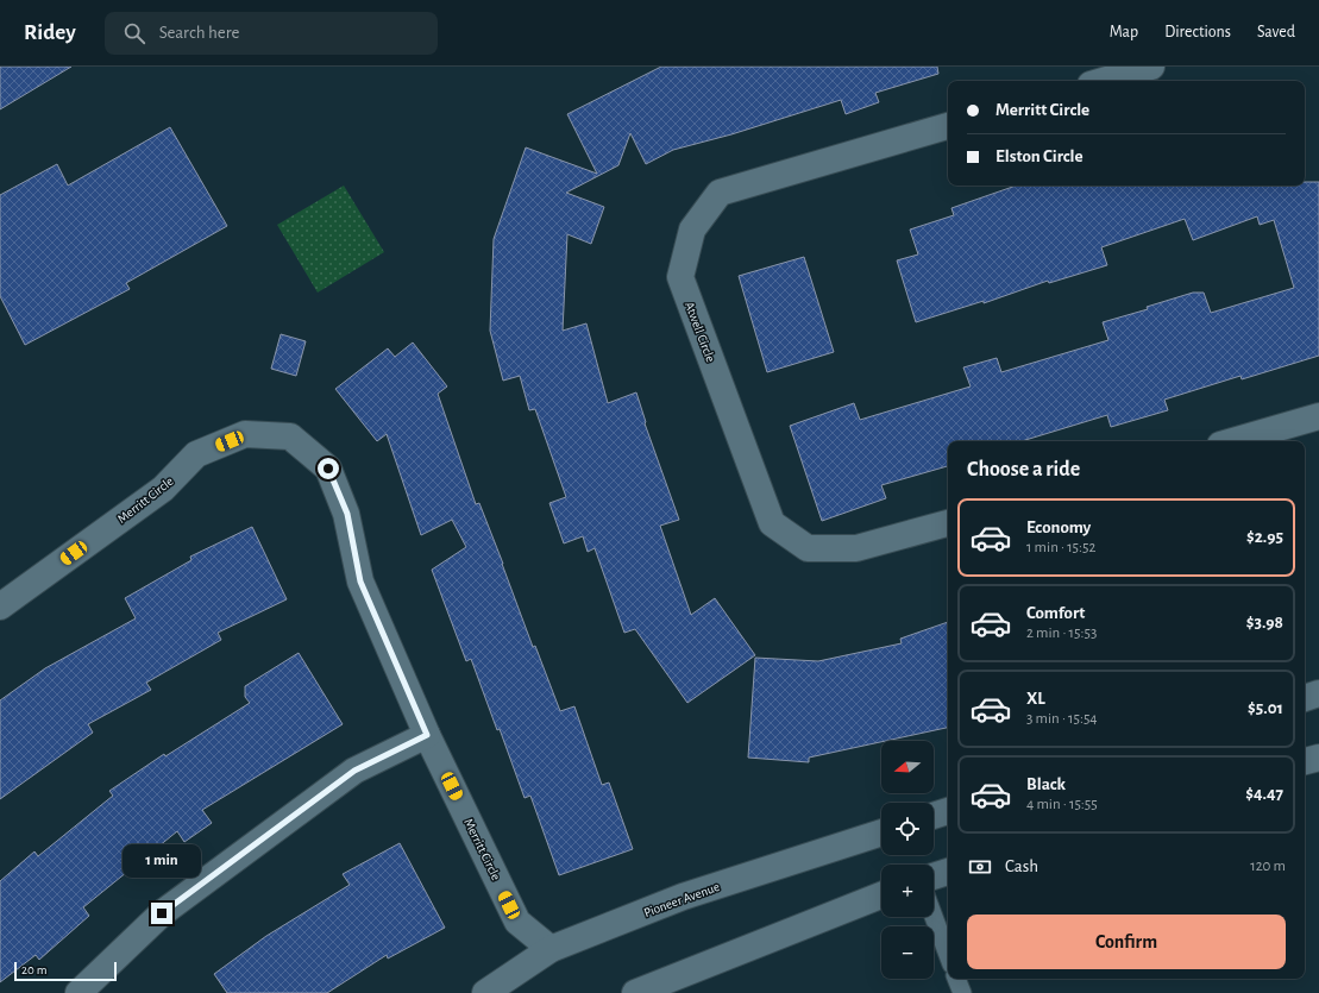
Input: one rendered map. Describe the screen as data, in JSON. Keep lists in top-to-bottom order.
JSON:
{
  "streets": {
    "street": ["Atwell Circle", "Merritt Circle", "Pioneer Avenue"]
  },
  "crossings": [
    ["Merritt Circle", "Pioneer Avenue"]
  ],
  "scale_bar": "20 m",
  "north": "left",
  "page": {
    "header": "Ridey",
    "search": "Search here",
    "nav": ["Map", "Directions", "Saved"],
    "banner": ["Merritt Circle", "Elston Circle"],
    "heading": "Choose a ride",
    "list": [
      {
        "name": "Economy",
        "note": "1 min · 15:52",
        "value": "$2.95"
      },
      {
        "name": "Comfort",
        "note": "2 min · 15:53",
        "value": "$3.98"
      },
      {
        "name": "XL",
        "note": "3 min · 15:54",
        "value": "$5.01"
      },
      {
        "name": "Black",
        "note": "4 min · 15:55",
        "value": "$4.47"
      }
    ],
    "map_buttons": ["+", "−"],
    "pay": ["Cash", "120 m"],
    "bubble": "1 min",
    "buttons": "Confirm",
    "scale": "20 m"
  }
}
